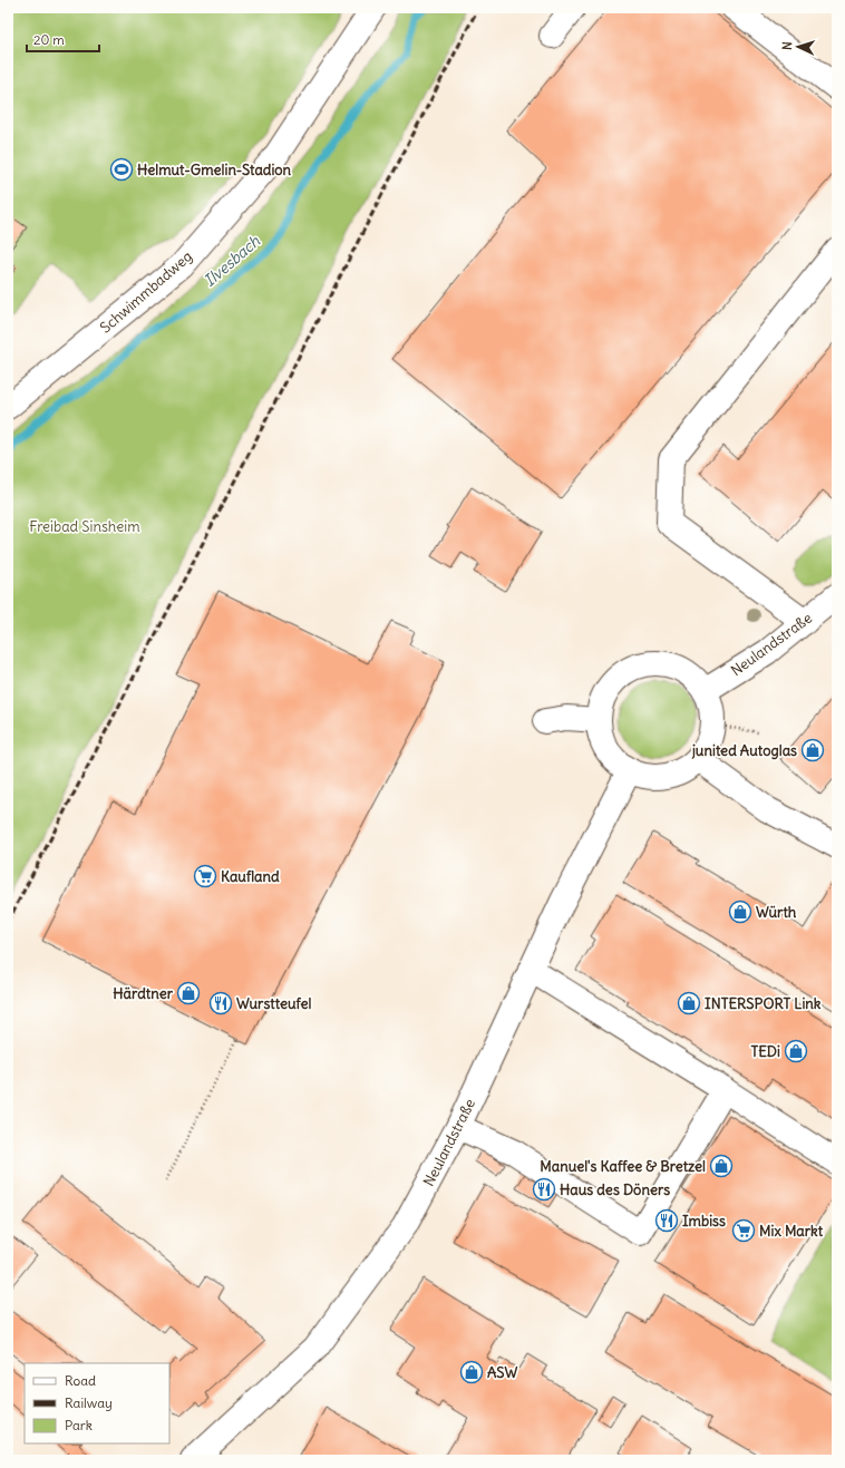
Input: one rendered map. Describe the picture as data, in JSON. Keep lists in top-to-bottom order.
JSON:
{
  "streets": {
    "street": ["Schwimmbadweg", "Neulandstraße"]
  },
  "water": ["Ilvesbach"],
  "parks": ["Freibad Sinsheim"],
  "places": {
    "sports": ["Helmut-Gmelin-Stadion"],
    "shop": [
      "junited Autoglas",
      "Würth",
      "Härdtner",
      "INTERSPORT Link",
      "TEDi",
      "Manuel's Kaffee & Bretzel",
      "ASW"
    ],
    "supermarket": ["Kaufland", "Mix Markt"],
    "restaurant": ["Wurstteufel", "Haus des Döners", "Imbiss"]
  },
  "legend": ["Road", "Railway", "Park"],
  "scale_bar": "20 m",
  "north": "left"
}
